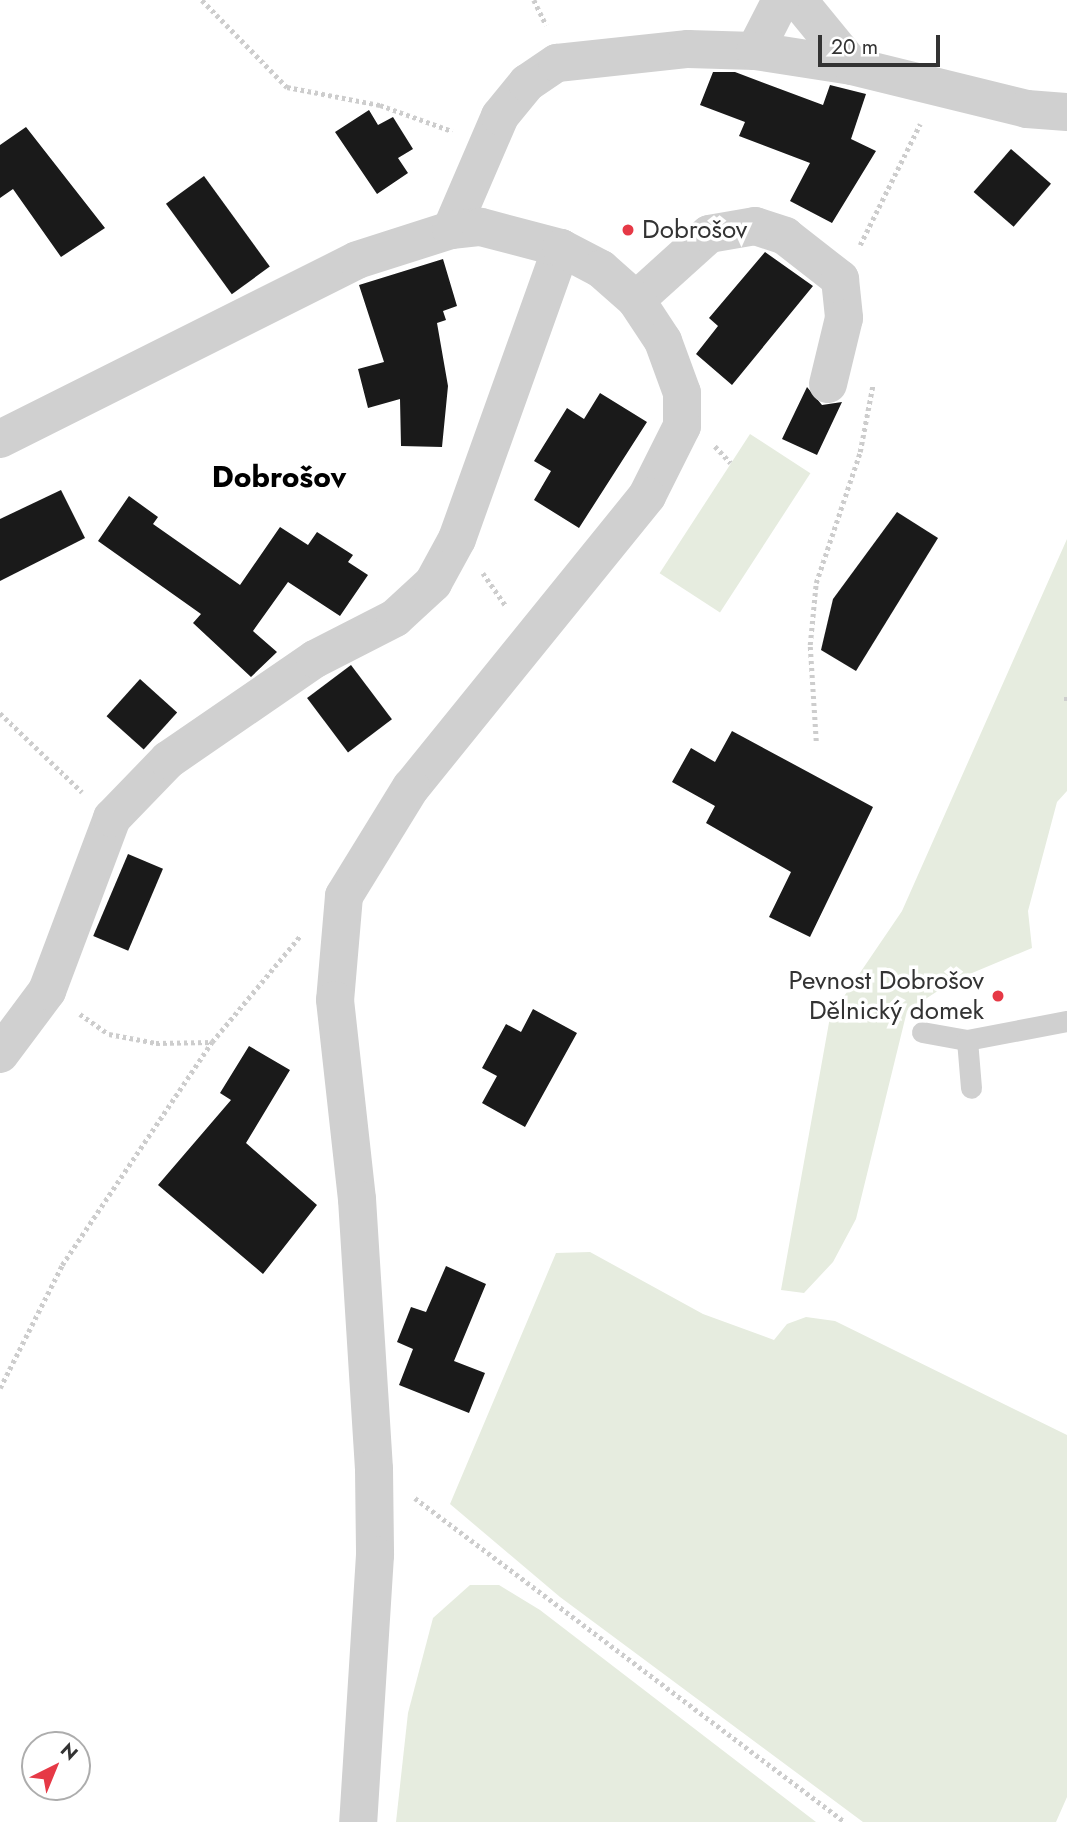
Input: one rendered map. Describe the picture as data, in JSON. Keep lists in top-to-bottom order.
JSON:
{
  "districts": ["Dobrošov"],
  "places": ["Dobrošov", "Pevnost Dobrošov Dělnický domek"],
  "scale_bar": "20 m",
  "north": "top right"
}
